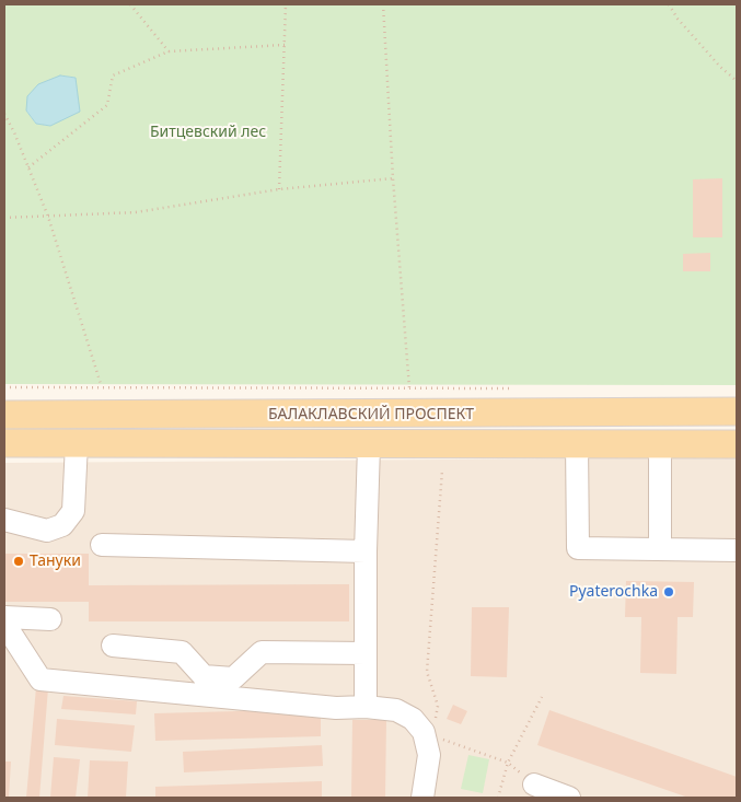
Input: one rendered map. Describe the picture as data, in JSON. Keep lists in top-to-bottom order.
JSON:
{
  "streets": {
    "main road": ["БАЛАКЛАВСКИЙ ПРОСПЕКТ"]
  },
  "parks": ["Битцевский лес"],
  "places": ["Тануки", "Pyaterochka"]
}
